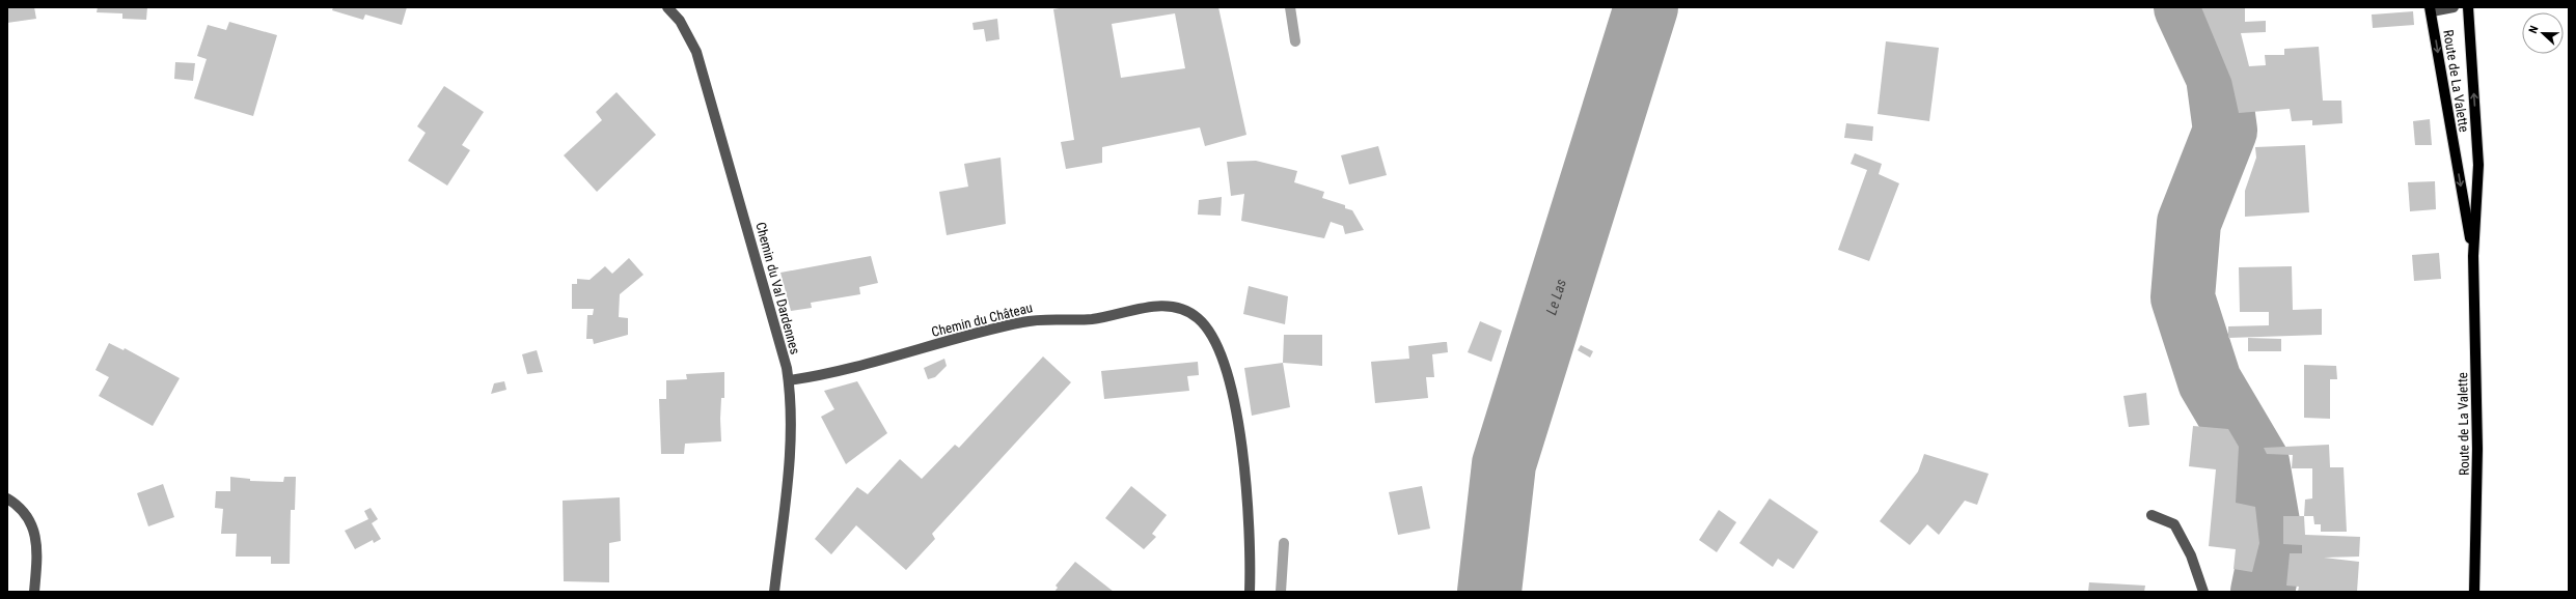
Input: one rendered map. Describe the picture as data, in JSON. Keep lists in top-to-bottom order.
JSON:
{
  "streets": {
    "main road": ["Route de La Valette"],
    "street": ["Chemin du Val Dardennes", "Chemin du Château"]
  },
  "crossings": [
    ["Chemin du Val Dardennes", "Chemin du Château"]
  ],
  "water": ["Le Las"],
  "north": "left"
}
